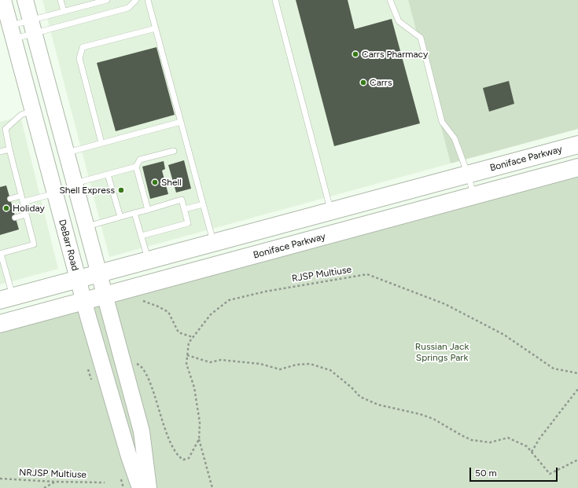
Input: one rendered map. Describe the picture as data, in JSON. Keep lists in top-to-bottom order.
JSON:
{
  "streets": {
    "main road": ["Boniface Parkway", "DeBarr Road"],
    "path": ["RJSP Multiuse", "NRJSP Multiuse"]
  },
  "crossings": [
    ["Boniface Parkway", "DeBarr Road"]
  ],
  "parks": ["Russian Jack Springs Park"],
  "places": [
    "Carrs Pharmacy",
    "Carrs",
    "Shell",
    "Shell Express",
    "Holiday"
  ],
  "scale_bar": "50 m"
}
